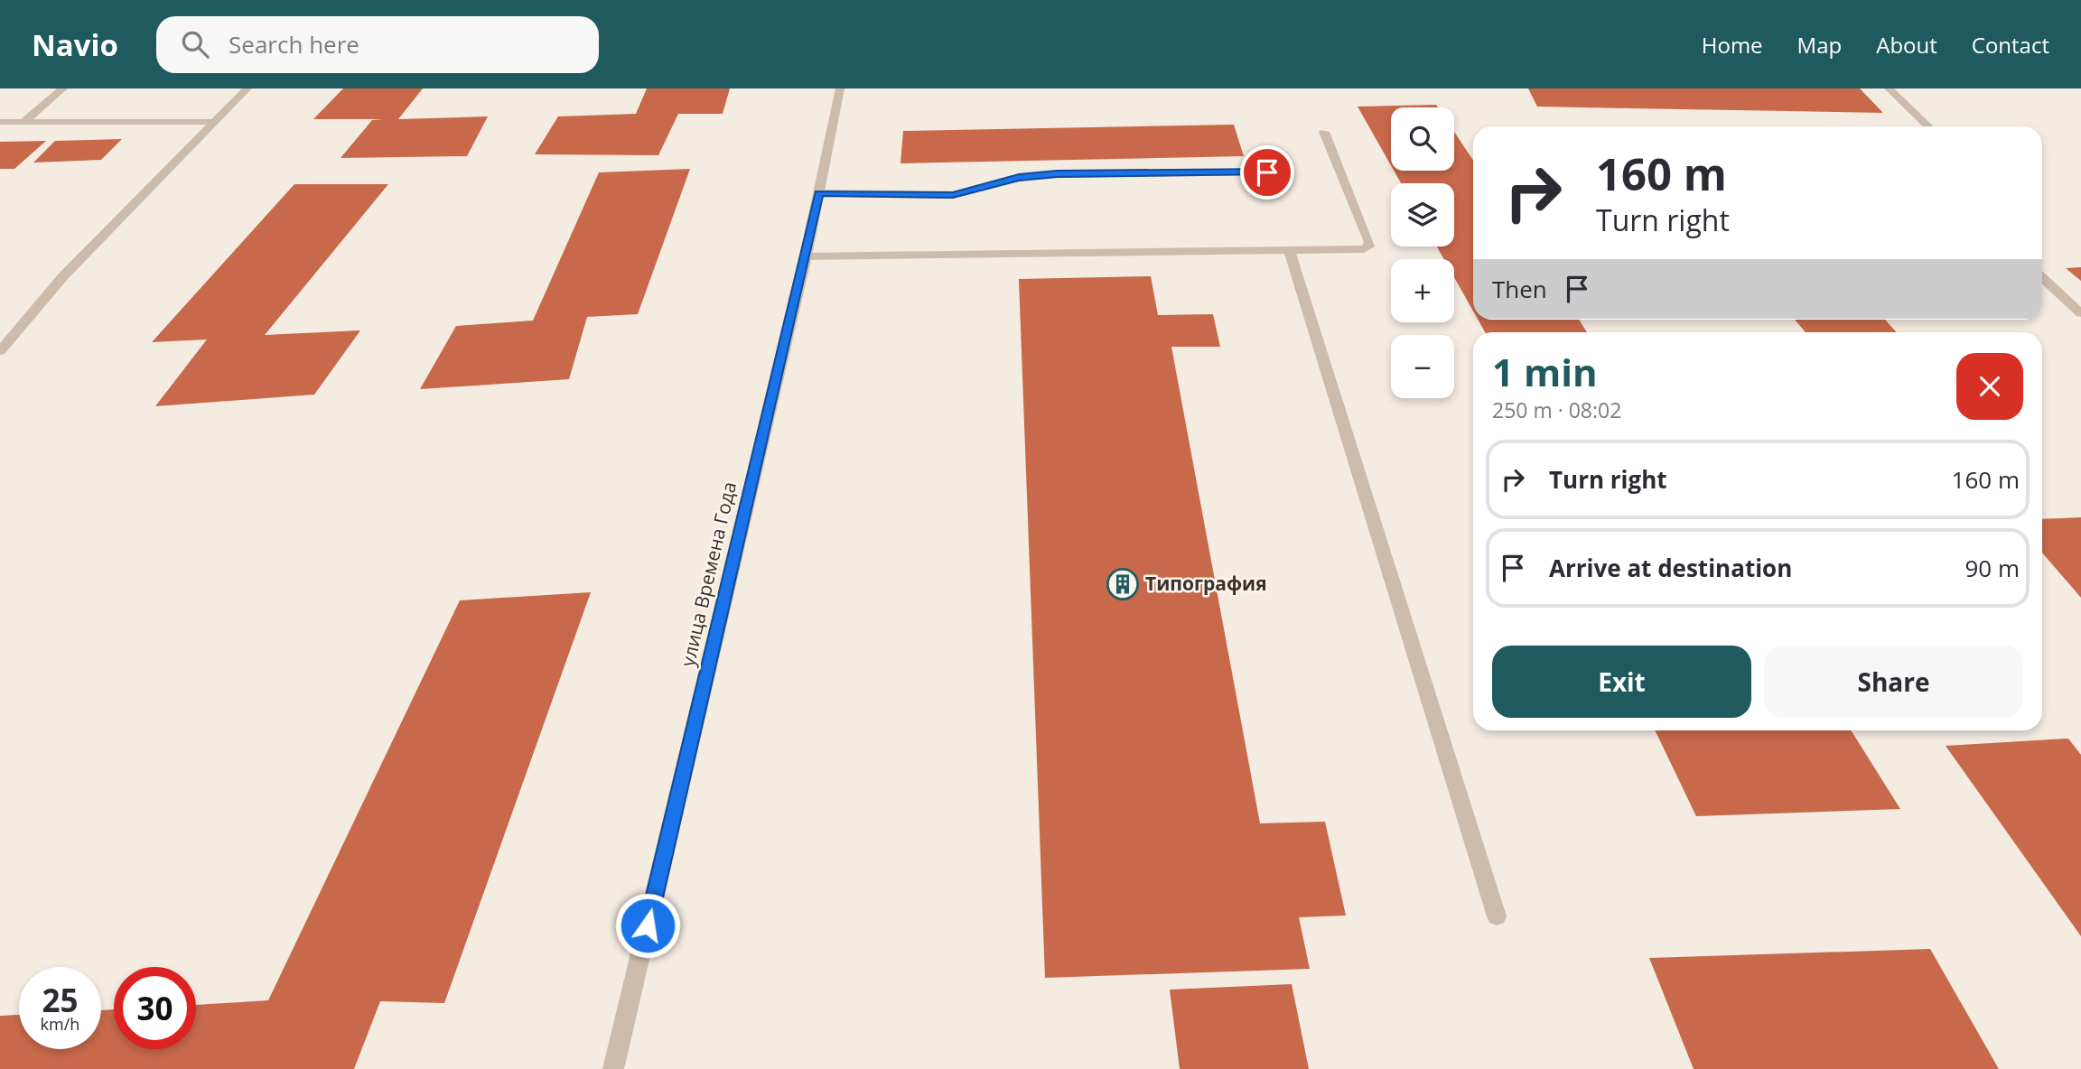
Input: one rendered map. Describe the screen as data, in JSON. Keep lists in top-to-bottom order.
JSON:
{
  "streets": {
    "street": ["улица Времена Года"]
  },
  "places": {
    "building": ["Типография"]
  },
  "page": {
    "header": "Navio",
    "search": "Search here",
    "nav": [
      "Home",
      "Map",
      "About",
      "Contact"
    ],
    "map_buttons": ["+", "−"],
    "turn": ["160 m", "Turn right"],
    "then": "Then",
    "heading": ["1 min", "250 m · 08:02"],
    "list": [
      {
        "name": "Turn right",
        "value": "160 m"
      },
      {
        "name": "Arrive at destination",
        "value": "90 m"
      }
    ],
    "buttons": ["Exit", "Share"],
    "speed": "25 km/h",
    "limit": "30"
  }
}
